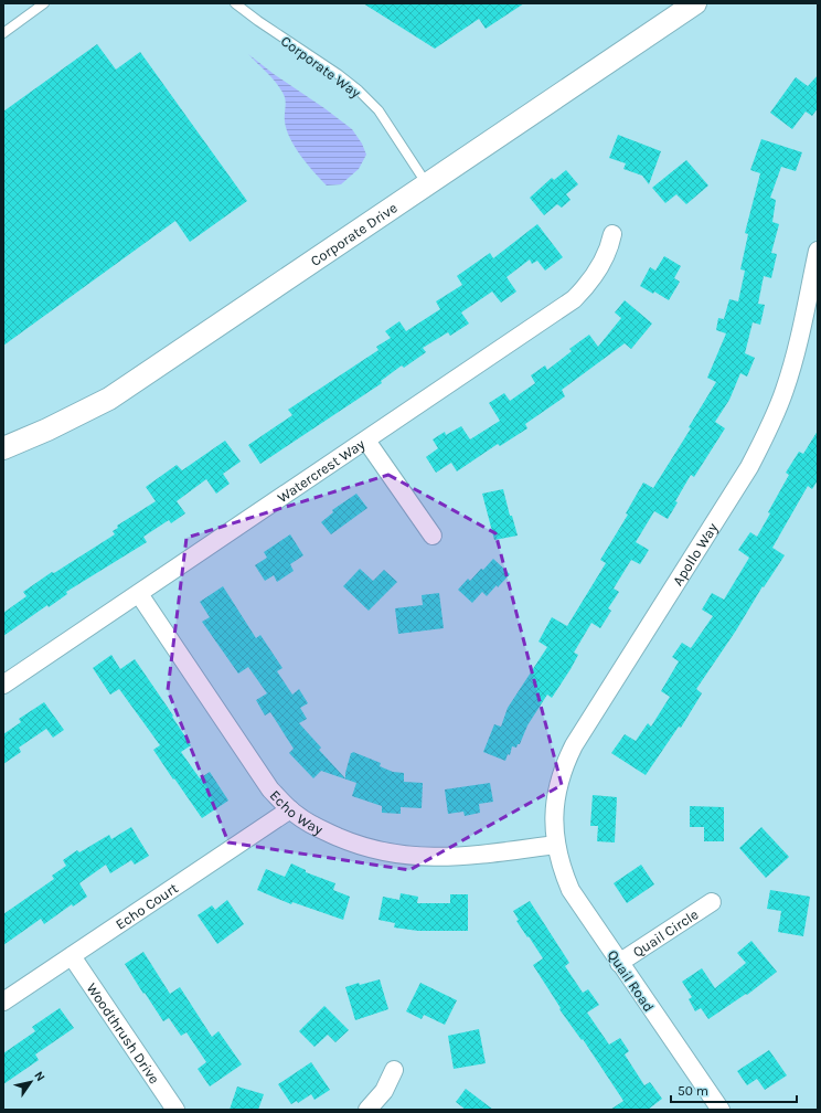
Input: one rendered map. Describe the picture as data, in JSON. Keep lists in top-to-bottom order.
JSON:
{
  "streets": {
    "street": [
      "Corporate Drive",
      "Watercrest Way",
      "Apollo Way",
      "Echo Way",
      "Echo Court",
      "Quail Circle",
      "Quail Road",
      "Woodthrush Drive"
    ],
    "lane": ["Corporate Way"]
  },
  "crossings": [
    ["Corporate Way", "Corporate Drive"],
    ["Watercrest Way", "Echo Way"],
    ["Apollo Way", "Echo Way"],
    ["Apollo Way", "Quail Road"],
    ["Echo Way", "Echo Court"],
    ["Echo Way", "Quail Road"],
    ["Echo Court", "Woodthrush Drive"],
    ["Quail Circle", "Quail Road"]
  ],
  "scale_bar": "50 m",
  "north": "top right"
}
